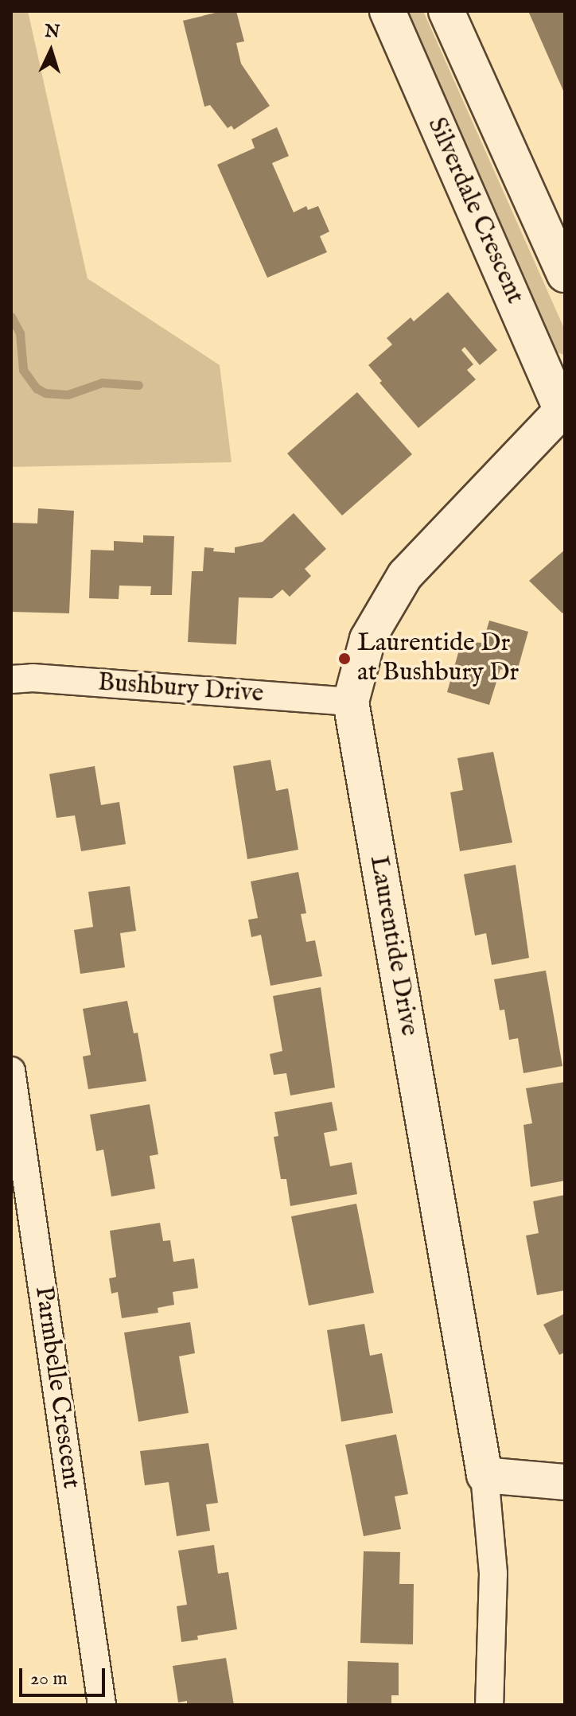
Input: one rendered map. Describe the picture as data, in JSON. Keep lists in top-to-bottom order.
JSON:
{
  "streets": {
    "street": [
      "Silverdale Crescent",
      "Bushbury Drive",
      "Laurentide Drive",
      "Parmbelle Crescent"
    ]
  },
  "crossings": [
    ["Silverdale Crescent", "Laurentide Drive"],
    ["Bushbury Drive", "Laurentide Drive"]
  ],
  "places": ["Laurentide Dr at Bushbury Dr"],
  "scale_bar": "20 m",
  "north": "top"
}
